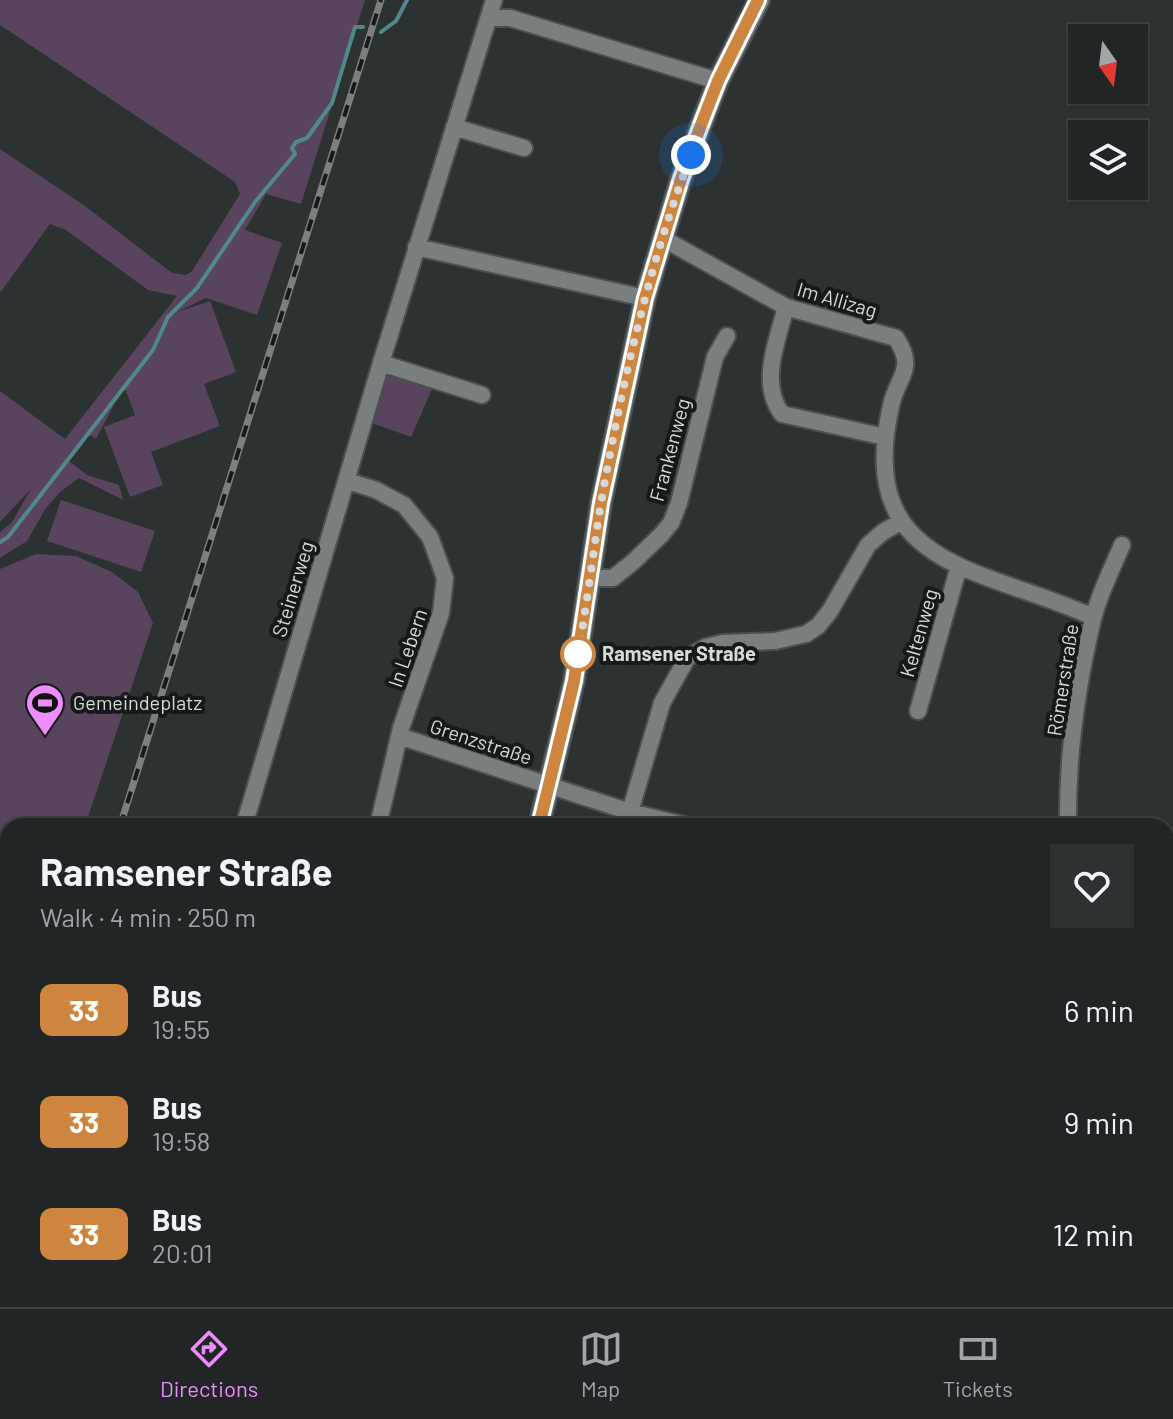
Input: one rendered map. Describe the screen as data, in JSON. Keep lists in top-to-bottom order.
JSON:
{
  "streets": {
    "street": [
      "Im Allizag",
      "Frankenweg",
      "Steinerweg",
      "Keltenweg",
      "In Lebern",
      "Römerstraße",
      "Grenzstraße"
    ]
  },
  "crossings": [
    ["Im Allizag", "Keltenweg"],
    ["Im Allizag", "Römerstraße"],
    ["Steinerweg", "In Lebern"],
    ["In Lebern", "Grenzstraße"]
  ],
  "places": {
    "other": ["Ramsener Straße"],
    "sports": ["Gemeindeplatz"]
  },
  "lines": ["bus line 33"],
  "north": "bottom",
  "page": {
    "heading": ["Ramsener Straße", "Walk · 4 min · 250 m"],
    "list": [
      {
        "mark": "33",
        "name": "Bus",
        "note": "19:55",
        "value": "6 min"
      },
      {
        "mark": "33",
        "name": "Bus",
        "note": "19:58",
        "value": "9 min"
      },
      {
        "mark": "33",
        "name": "Bus",
        "note": "20:01",
        "value": "12 min"
      }
    ],
    "tabs": ["Directions", "Map", "Tickets"]
  }
}
